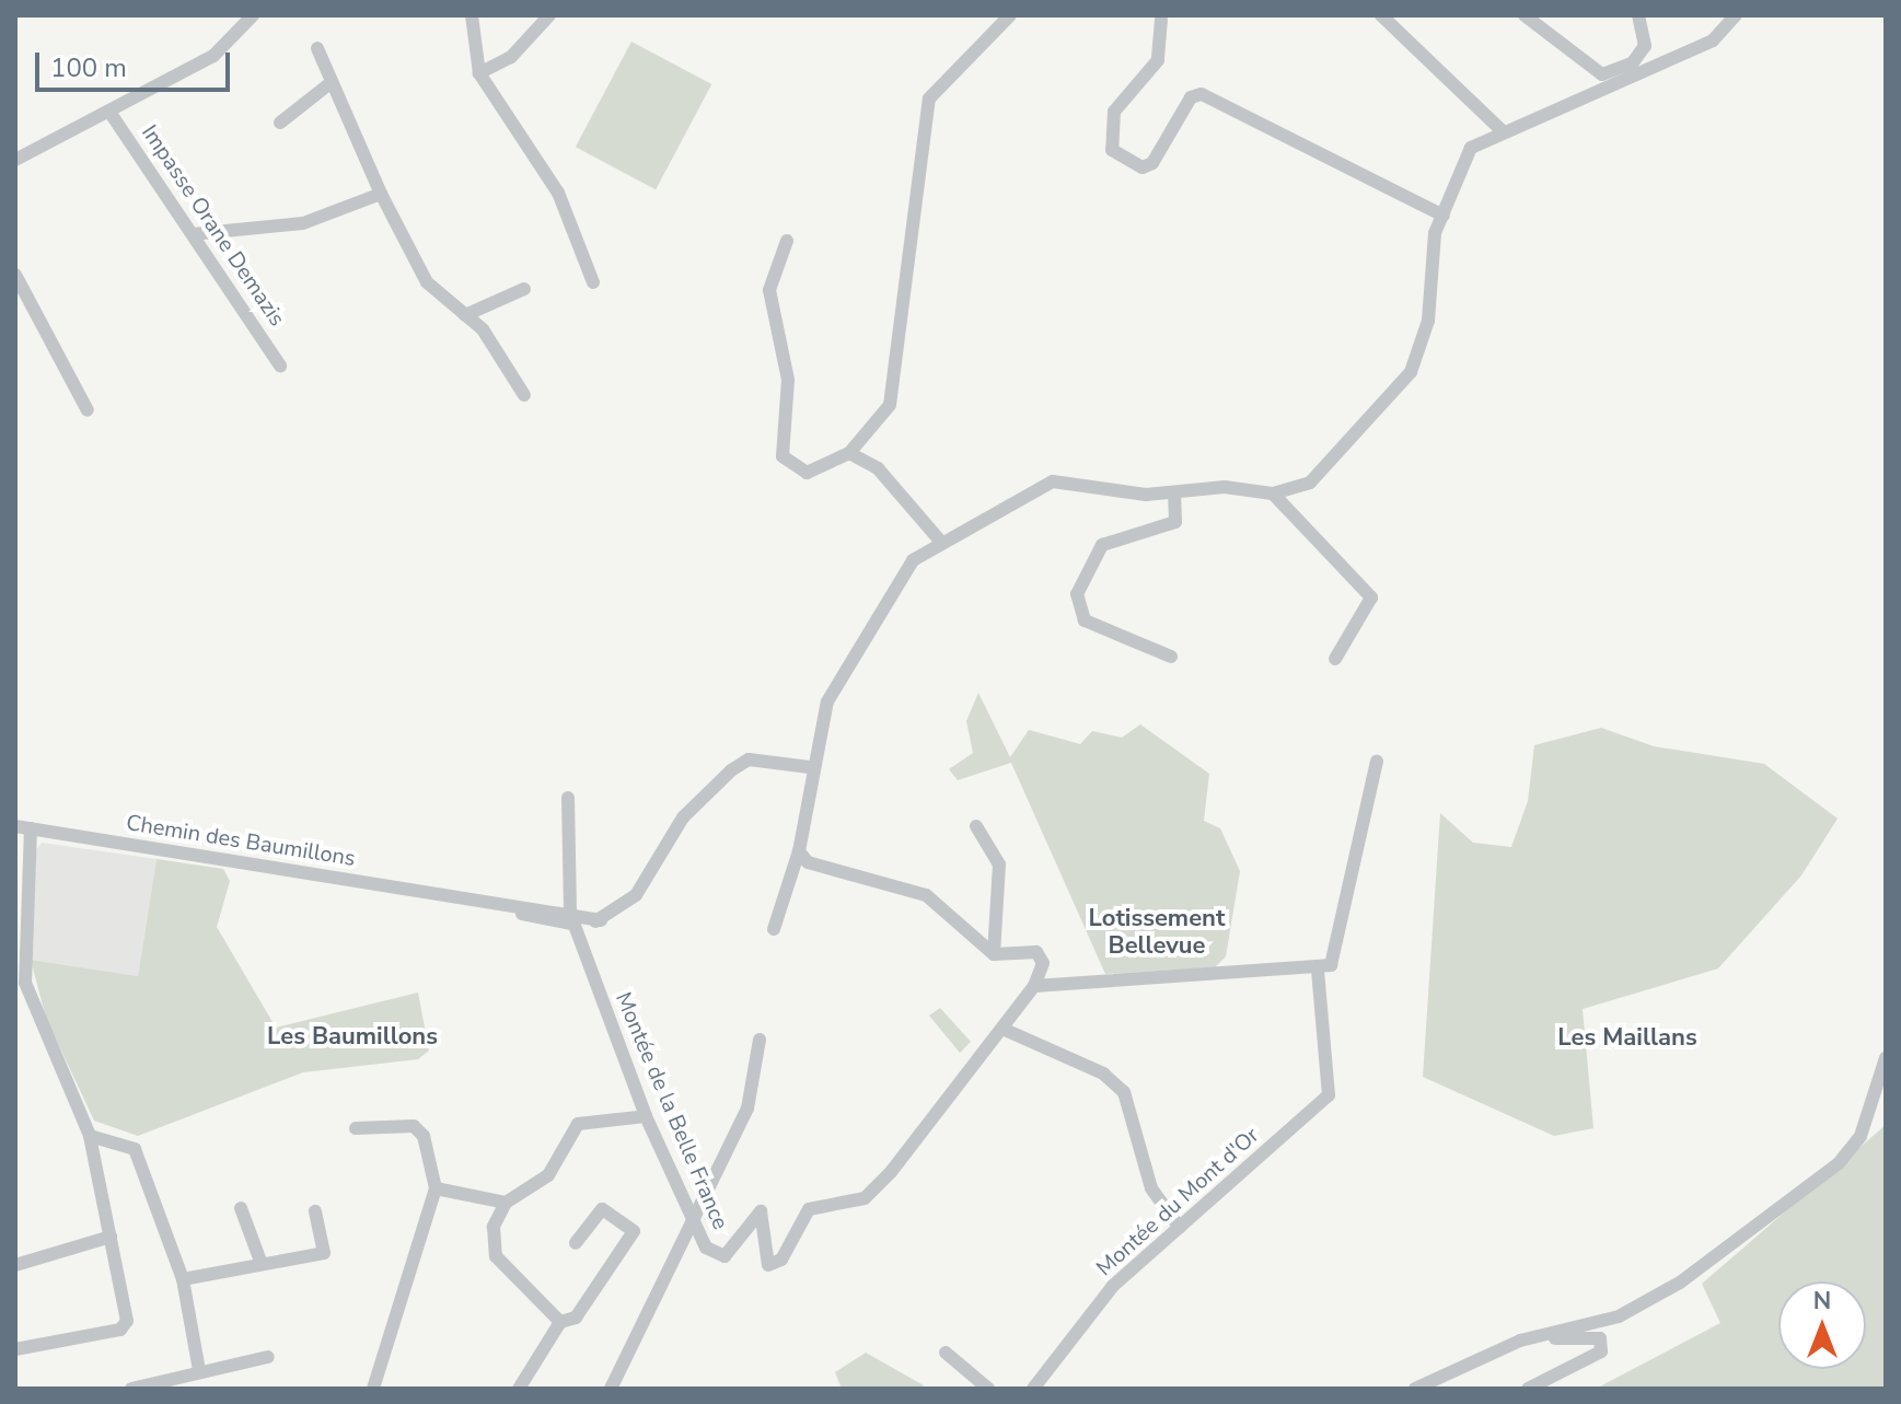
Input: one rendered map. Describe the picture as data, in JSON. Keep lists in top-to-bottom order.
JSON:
{
  "streets": {
    "street": [
      "Impasse Orane Demazis",
      "Chemin des Baumillons",
      "Montée de la Belle France",
      "Montée du Mont d'Or"
    ]
  },
  "crossings": [
    ["Chemin des Baumillons", "Montée de la Belle France"]
  ],
  "districts": ["Lotissement Bellevue", "Les Baumillons", "Les Maillans"],
  "scale_bar": "100 m",
  "north": "top"
}
